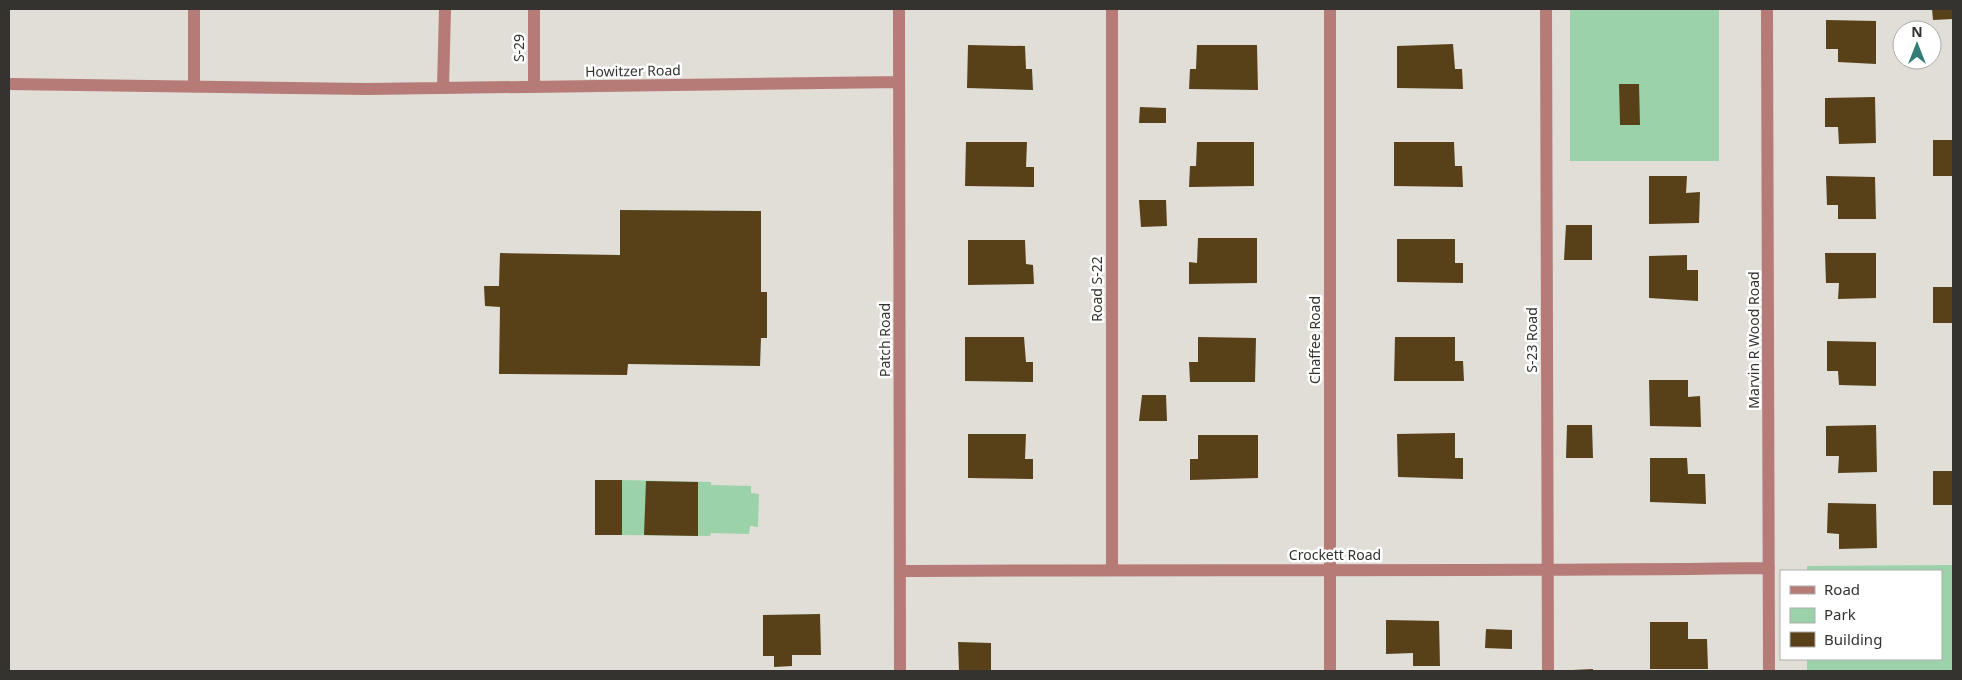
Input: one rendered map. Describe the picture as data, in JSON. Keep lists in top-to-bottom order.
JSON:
{
  "streets": {
    "street": [
      "S-29",
      "Howitzer Road",
      "Road S-22",
      "Patch Road",
      "Chaffee Road",
      "S-23 Road",
      "Marvin R Wood Road",
      "Crockett Road"
    ]
  },
  "crossings": [
    ["S-29", "Howitzer Road"],
    ["Howitzer Road", "Patch Road"],
    ["Road S-22", "Crockett Road"],
    ["Patch Road", "Crockett Road"],
    ["Chaffee Road", "Crockett Road"],
    ["S-23 Road", "Crockett Road"],
    ["Marvin R Wood Road", "Crockett Road"]
  ],
  "legend": ["Road", "Park", "Building"],
  "north": "top"
}
